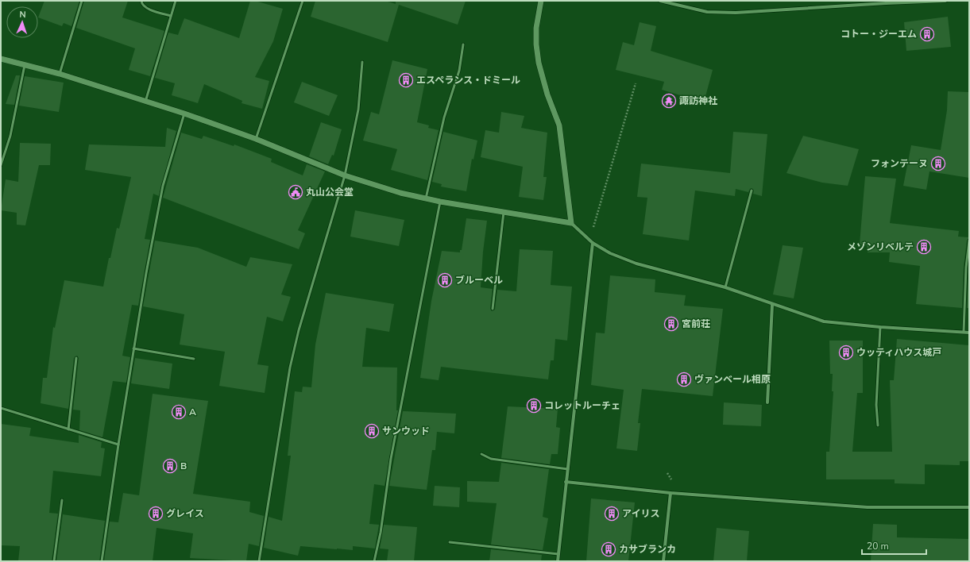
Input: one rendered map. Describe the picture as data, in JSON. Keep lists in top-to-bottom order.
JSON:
{
  "places": {
    "building": [
      "コトー・ジーエム",
      "エスペランス・ドミール",
      "フォンテーヌ",
      "メゾンリベルテ",
      "ブルーベル",
      "宮前荘",
      "ウッティハウス城戸",
      "ヴァンベール相原",
      "コレットルーチェ",
      "A",
      "サンウッド",
      "B",
      "グレイス",
      "アイリス",
      "カサブランカ"
    ],
    "temple": ["諏訪神社"],
    "public building": ["丸山公会堂"]
  },
  "scale_bar": "20 m",
  "north": "top"
}
